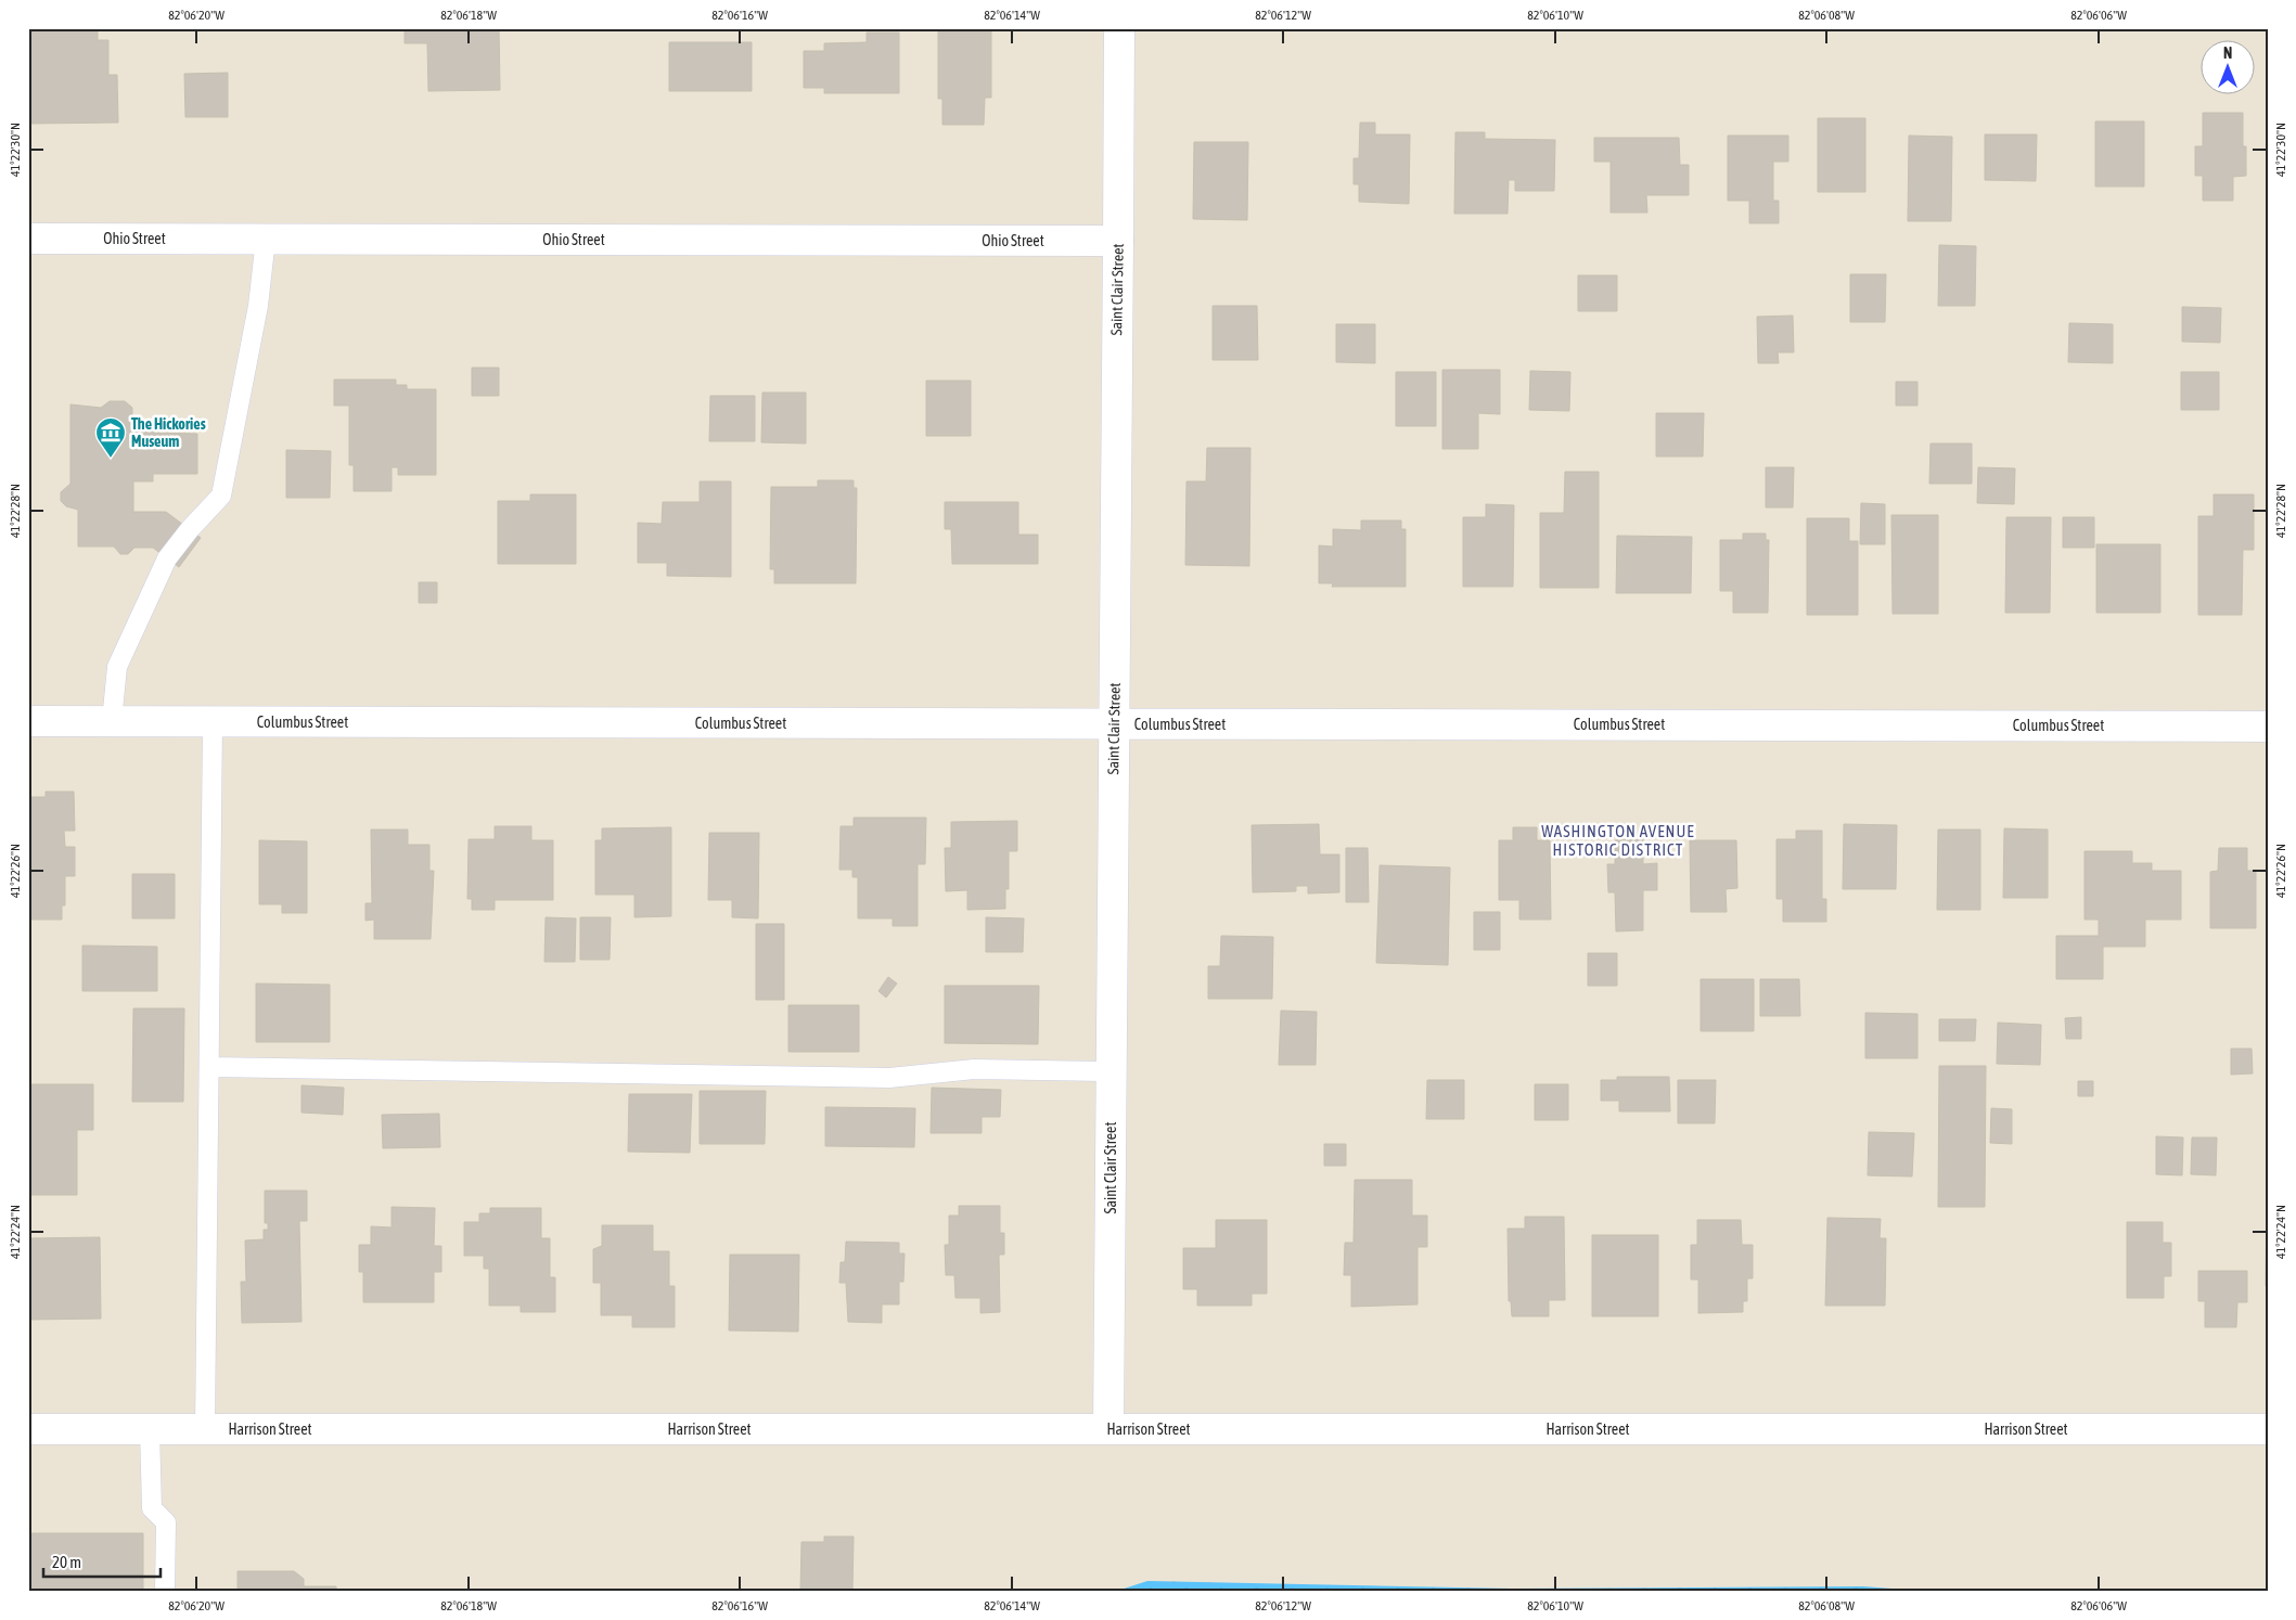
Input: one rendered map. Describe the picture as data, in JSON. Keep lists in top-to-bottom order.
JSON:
{
  "streets": {
    "street": [
      "Ohio Street",
      "Saint Clair Street",
      "Columbus Street",
      "Harrison Street"
    ]
  },
  "crossings": [
    ["Ohio Street", "Saint Clair Street"],
    ["Saint Clair Street", "Columbus Street"],
    ["Saint Clair Street", "Harrison Street"]
  ],
  "districts": ["WASHINGTON AVENUE HISTORIC DISTRICT"],
  "places": {
    "museum": ["The Hickories Museum"]
  },
  "scale_bar": "20 m",
  "north": "top",
  "coordinates": [
    "82°06'20\"W",
    "82°06'18\"W",
    "82°06'16\"W",
    "82°06'14\"W",
    "82°06'12\"W",
    "82°06'10\"W",
    "82°06'08\"W",
    "82°06'06\"W",
    "41°22'30\"N",
    "41°22'28\"N",
    "41°22'26\"N",
    "41°22'24\"N"
  ]
}
